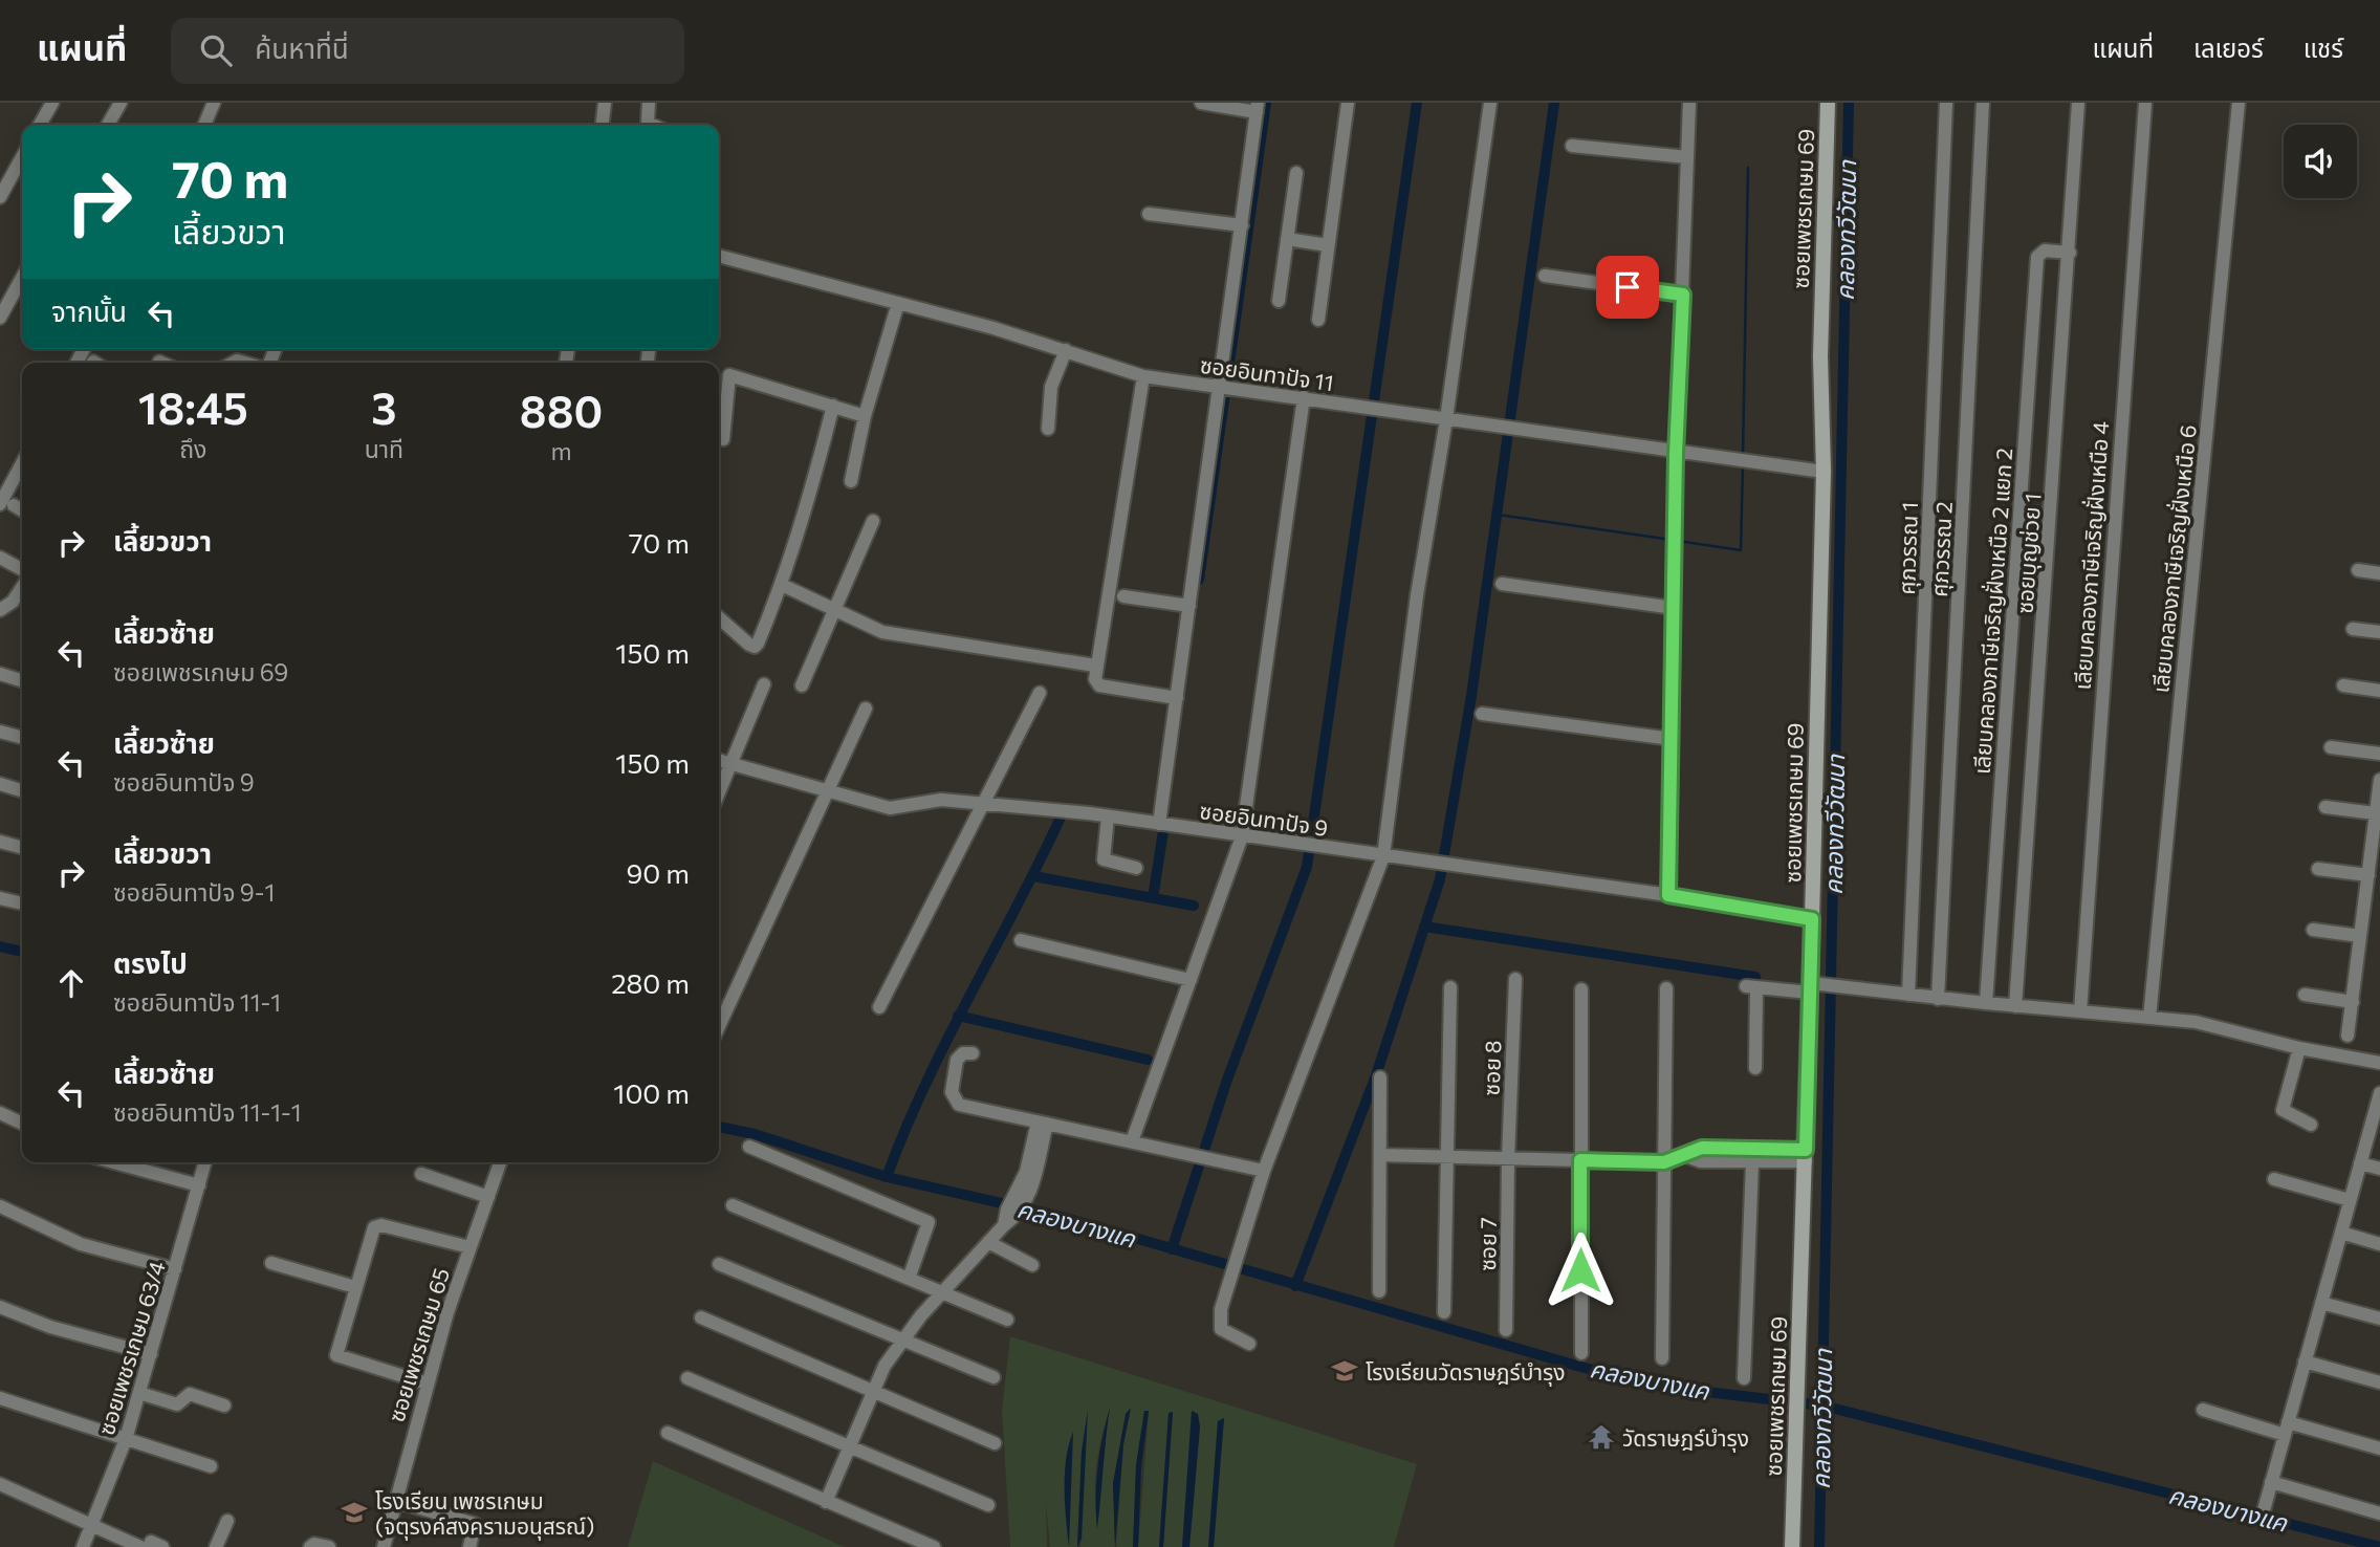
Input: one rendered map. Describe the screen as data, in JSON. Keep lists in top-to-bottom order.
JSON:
{
  "streets": {
    "main road": ["ซอยเพชรเกษม 69"],
    "street": [
      "ซอยอินทาปัจ 11",
      "ศุภวรรณ 1",
      "ศุภวรรณ 2",
      "ซอยบุญช่วย 1",
      "เลียบคลองภาษีเจริญฝั่งเหนือ 4",
      "เลียบคลองภาษีเจริญฝั่งเหนือ 6",
      "เลียบคลองภาษีเจริญฝั่งเหนือ 2 แยก 2",
      "ซอยอินทาปัจ 9",
      "ซอย 8",
      "ซอย 7",
      "ซอยเพชรเกษม 65",
      "ซอยเพชรเกษม 63/4"
    ]
  },
  "crossings": [
    ["ซอยเพชรเกษม 69", "ซอยอินทาปัจ 11"],
    ["ซอยเพชรเกษม 69", "ซอยอินทาปัจ 9"],
    ["ซอยบุญช่วย 1", "เลียบคลองภาษีเจริญฝั่งเหนือ 2 แยก 2"],
    ["ซอย 8", "ซอย 7"]
  ],
  "water": ["คลองทวีวัฒนา", "คลองบางแค"],
  "places": {
    "school or university": ["โรงเรียนวัดราษฎร์บำรุง", "โรงเรียน เพชรเกษม (จตุรงค์สงครามอนุสรณ์)"],
    "temple": ["วัดราษฎร์บำรุง"]
  },
  "page": {
    "header": "แผนที่",
    "search": "ค้นหาที่นี่",
    "nav": ["แผนที่", "เลเยอร์", "แชร์"],
    "turn": ["70 m", "เลี้ยวขวา"],
    "then": "จากนั้น",
    "eta": [
      "18:45",
      "ถึง",
      "3",
      "นาที",
      "880",
      "m"
    ],
    "list": [
      {
        "name": "เลี้ยวขวา",
        "value": "70 m"
      },
      {
        "name": "เลี้ยวซ้าย",
        "note": "ซอยเพชรเกษม 69",
        "value": "150 m"
      },
      {
        "name": "เลี้ยวซ้าย",
        "note": "ซอยอินทาปัจ 9",
        "value": "150 m"
      },
      {
        "name": "เลี้ยวขวา",
        "note": "ซอยอินทาปัจ 9-1",
        "value": "90 m"
      },
      {
        "name": "ตรงไป",
        "note": "ซอยอินทาปัจ 11-1",
        "value": "280 m"
      },
      {
        "name": "เลี้ยวซ้าย",
        "note": "ซอยอินทาปัจ 11-1-1",
        "value": "100 m"
      }
    ]
  }
}
